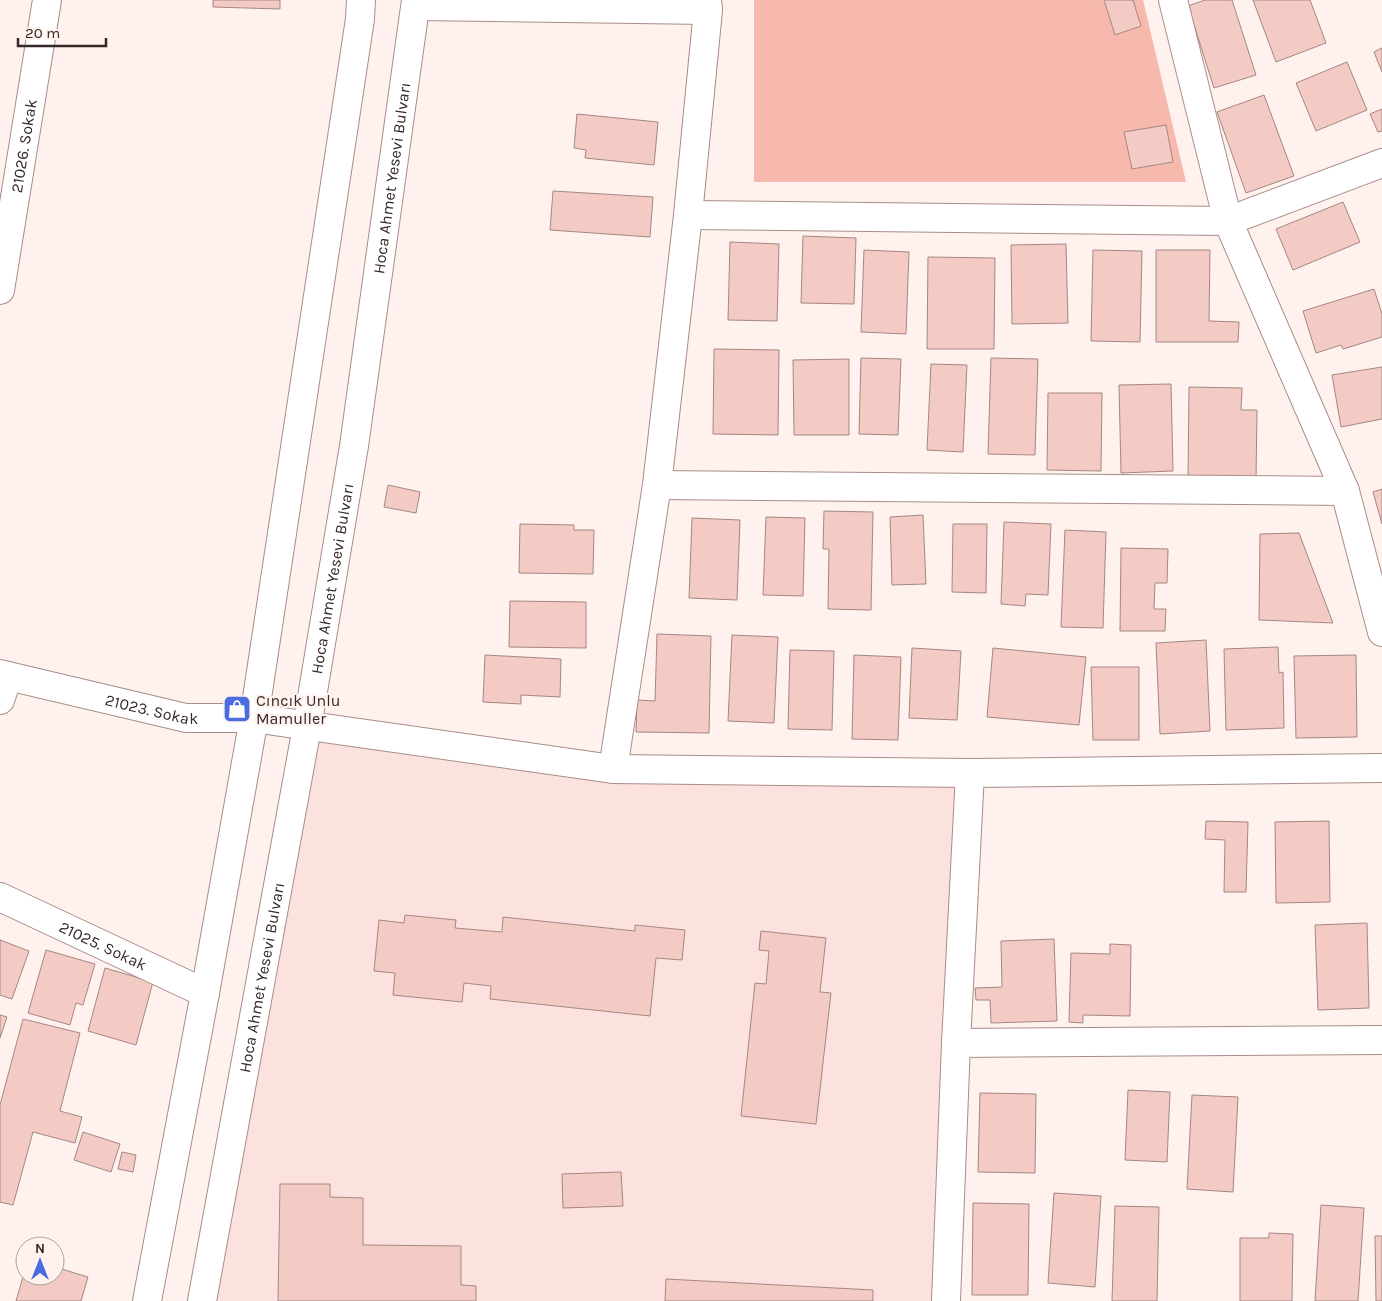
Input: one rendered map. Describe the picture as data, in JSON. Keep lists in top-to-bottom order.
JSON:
{
  "streets": {
    "street": [
      "21026. Sokak",
      "Hoca Ahmet Yesevi Bulvarı",
      "21023. Sokak",
      "21025. Sokak"
    ]
  },
  "crossings": [
    ["Hoca Ahmet Yesevi Bulvarı", "21023. Sokak"]
  ],
  "places": {
    "shop": ["Cıncık Unlu Mamuller"]
  },
  "scale_bar": "20 m",
  "north": "top"
}
